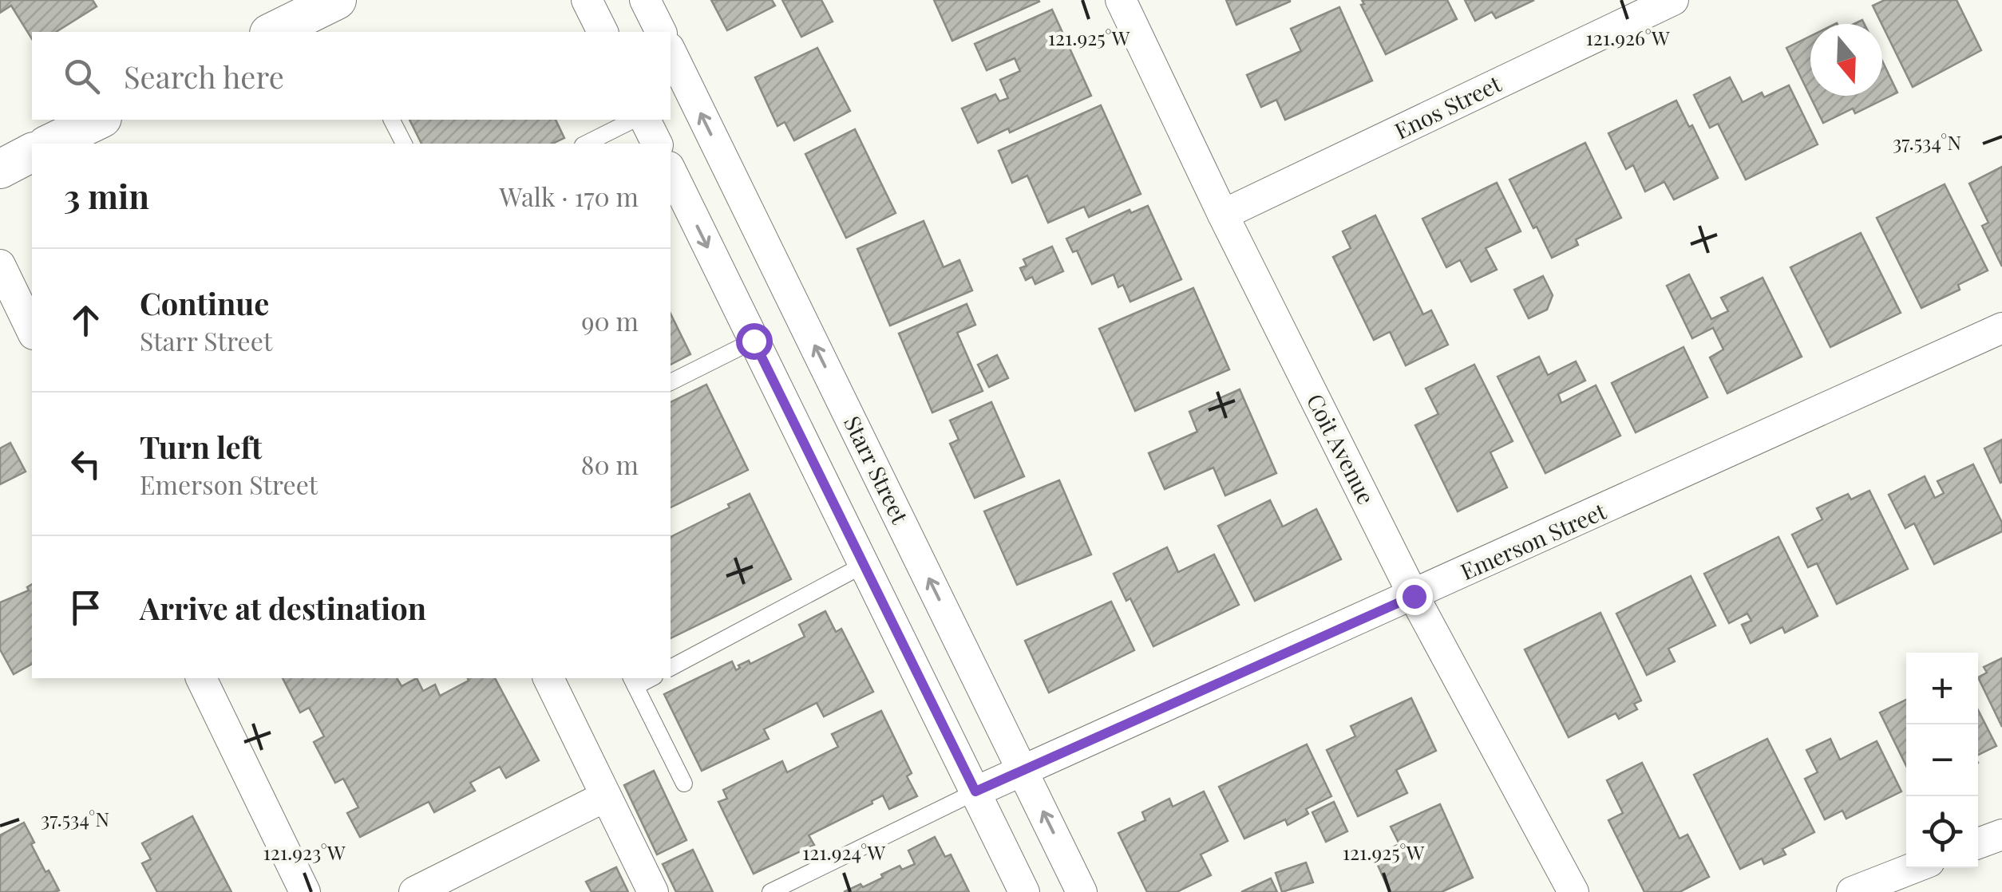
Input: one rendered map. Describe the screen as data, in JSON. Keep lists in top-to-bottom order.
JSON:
{
  "streets": {
    "street": [
      "Enos Street",
      "Coit Avenue",
      "Starr Street",
      "Emerson Street"
    ]
  },
  "crossings": [
    ["Enos Street", "Coit Avenue"],
    ["Coit Avenue", "Emerson Street"],
    ["Starr Street", "Emerson Street"]
  ],
  "north": "bottom",
  "page": {
    "search": "Search here",
    "heading": ["3 min", "Walk · 170 m"],
    "list": [
      ["Continue", "Starr Street", "90 m"],
      ["Turn left", "Emerson Street", "80 m"],
      "Arrive at destination"
    ],
    "map_buttons": ["+", "−"]
  },
  "coordinates": [
    "121.925°W",
    "121.926°W",
    "37.534°N",
    "121.923°W",
    "121.924°W"
  ]
}
